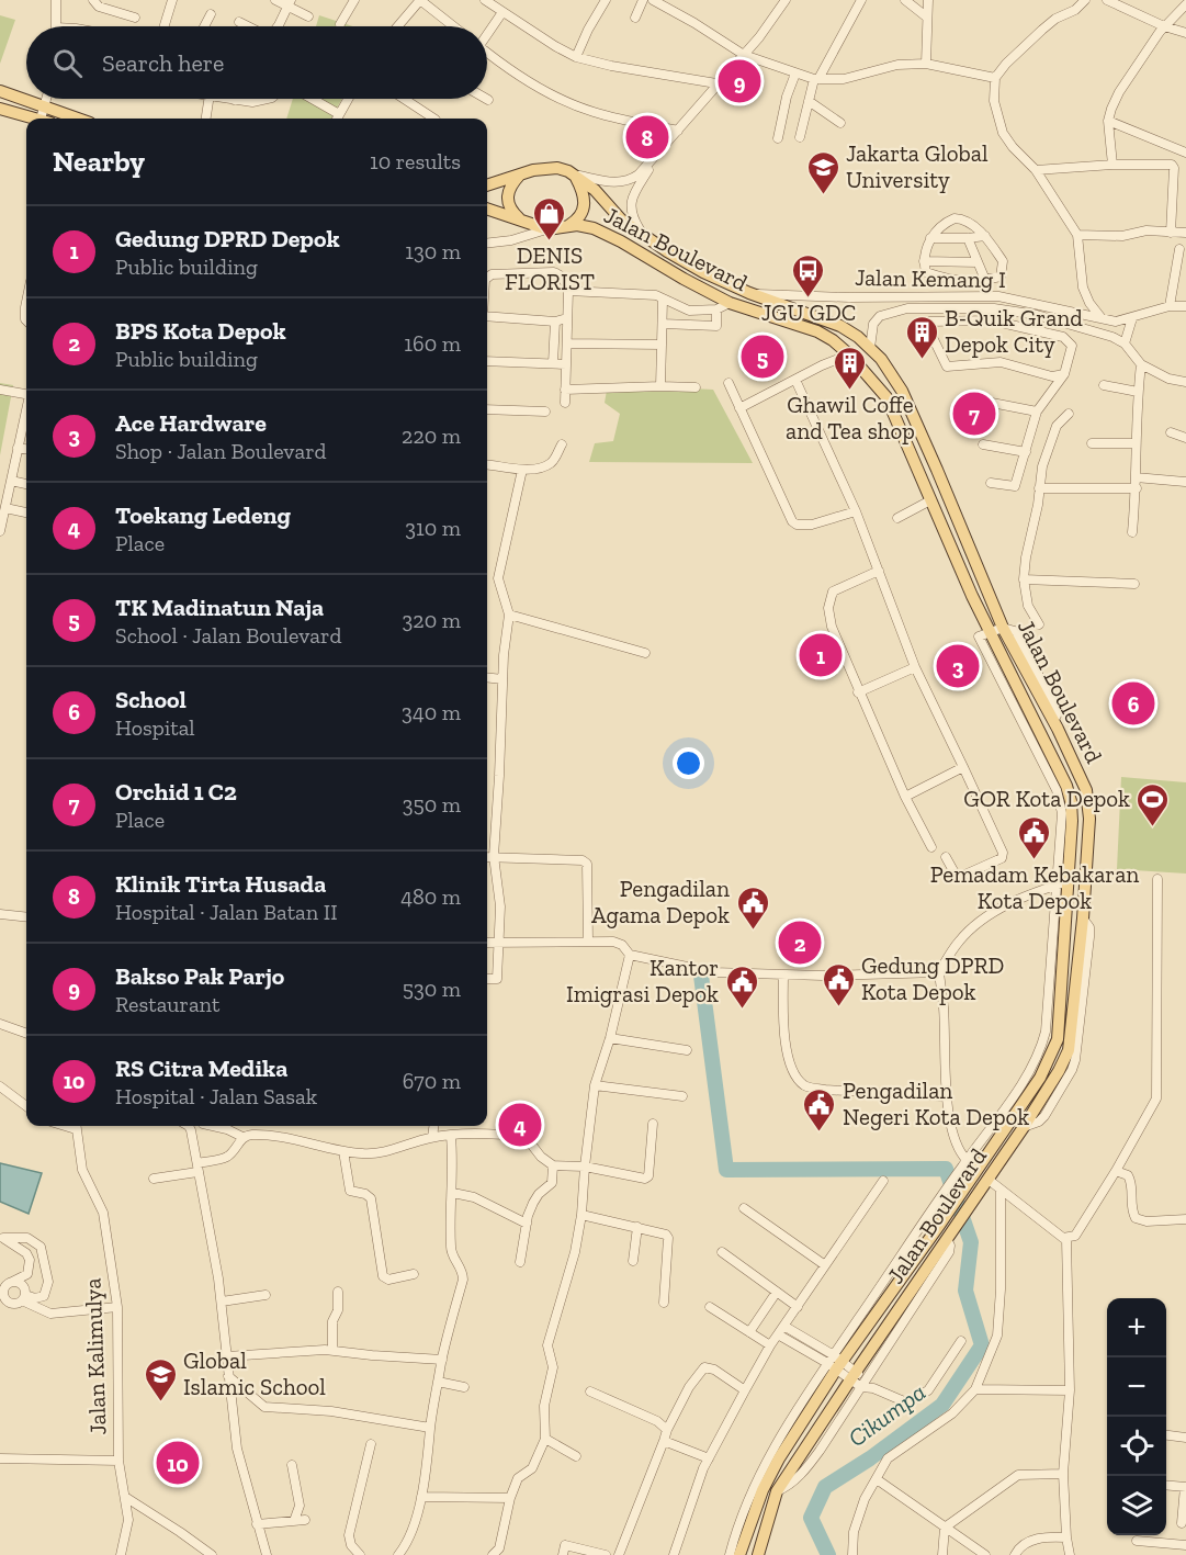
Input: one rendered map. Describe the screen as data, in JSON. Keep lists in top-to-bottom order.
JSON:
{
  "streets": {
    "main road": ["Jalan Boulevard"],
    "street": ["Jalan Kemang I", "Jalan Kalimulya"]
  },
  "crossings": [
    ["Jalan Boulevard", "Jalan Kemang I"]
  ],
  "water": ["Cikumpa"],
  "places": {
    "school or university": ["Jakarta Global University", "Global Islamic School"],
    "shop": ["DENIS FLORIST"],
    "bus stop": ["JGU GDC"],
    "building": ["B-Quik Grand Depok City", "Ghawil Coffe and Tea shop"],
    "sports": ["GOR Kota Depok"],
    "public building": [
      "Pemadam Kebakaran Kota Depok",
      "Pengadilan Agama Depok",
      "Gedung DPRD Kota Depok",
      "Kantor Imigrasi Depok",
      "Pengadilan Negeri Kota Depok"
    ]
  },
  "page": {
    "search": "Search here",
    "pins": [
      "9",
      "8",
      "5",
      "7",
      "1",
      "3",
      "6",
      "2",
      "4",
      "10"
    ],
    "heading": ["Nearby", "10 results"],
    "list": [
      {
        "mark": "1",
        "name": "Gedung DPRD Depok",
        "note": "Public building",
        "value": "130 m"
      },
      {
        "mark": "2",
        "name": "BPS Kota Depok",
        "note": "Public building",
        "value": "160 m"
      },
      {
        "mark": "3",
        "name": "Ace Hardware",
        "note": "Shop · Jalan Boulevard",
        "value": "220 m"
      },
      {
        "mark": "4",
        "name": "Toekang Ledeng",
        "note": "Place",
        "value": "310 m"
      },
      {
        "mark": "5",
        "name": "TK Madinatun Naja",
        "note": "School · Jalan Boulevard",
        "value": "320 m"
      },
      {
        "mark": "6",
        "name": "School",
        "note": "Hospital",
        "value": "340 m"
      },
      {
        "mark": "7",
        "name": "Orchid 1 C2",
        "note": "Place",
        "value": "350 m"
      },
      {
        "mark": "8",
        "name": "Klinik Tirta Husada",
        "note": "Hospital · Jalan Batan II",
        "value": "480 m"
      },
      {
        "mark": "9",
        "name": "Bakso Pak Parjo",
        "note": "Restaurant",
        "value": "530 m"
      },
      {
        "mark": "10",
        "name": "RS Citra Medika",
        "note": "Hospital · Jalan Sasak",
        "value": "670 m"
      }
    ],
    "map_buttons": ["+", "−"]
  }
}
